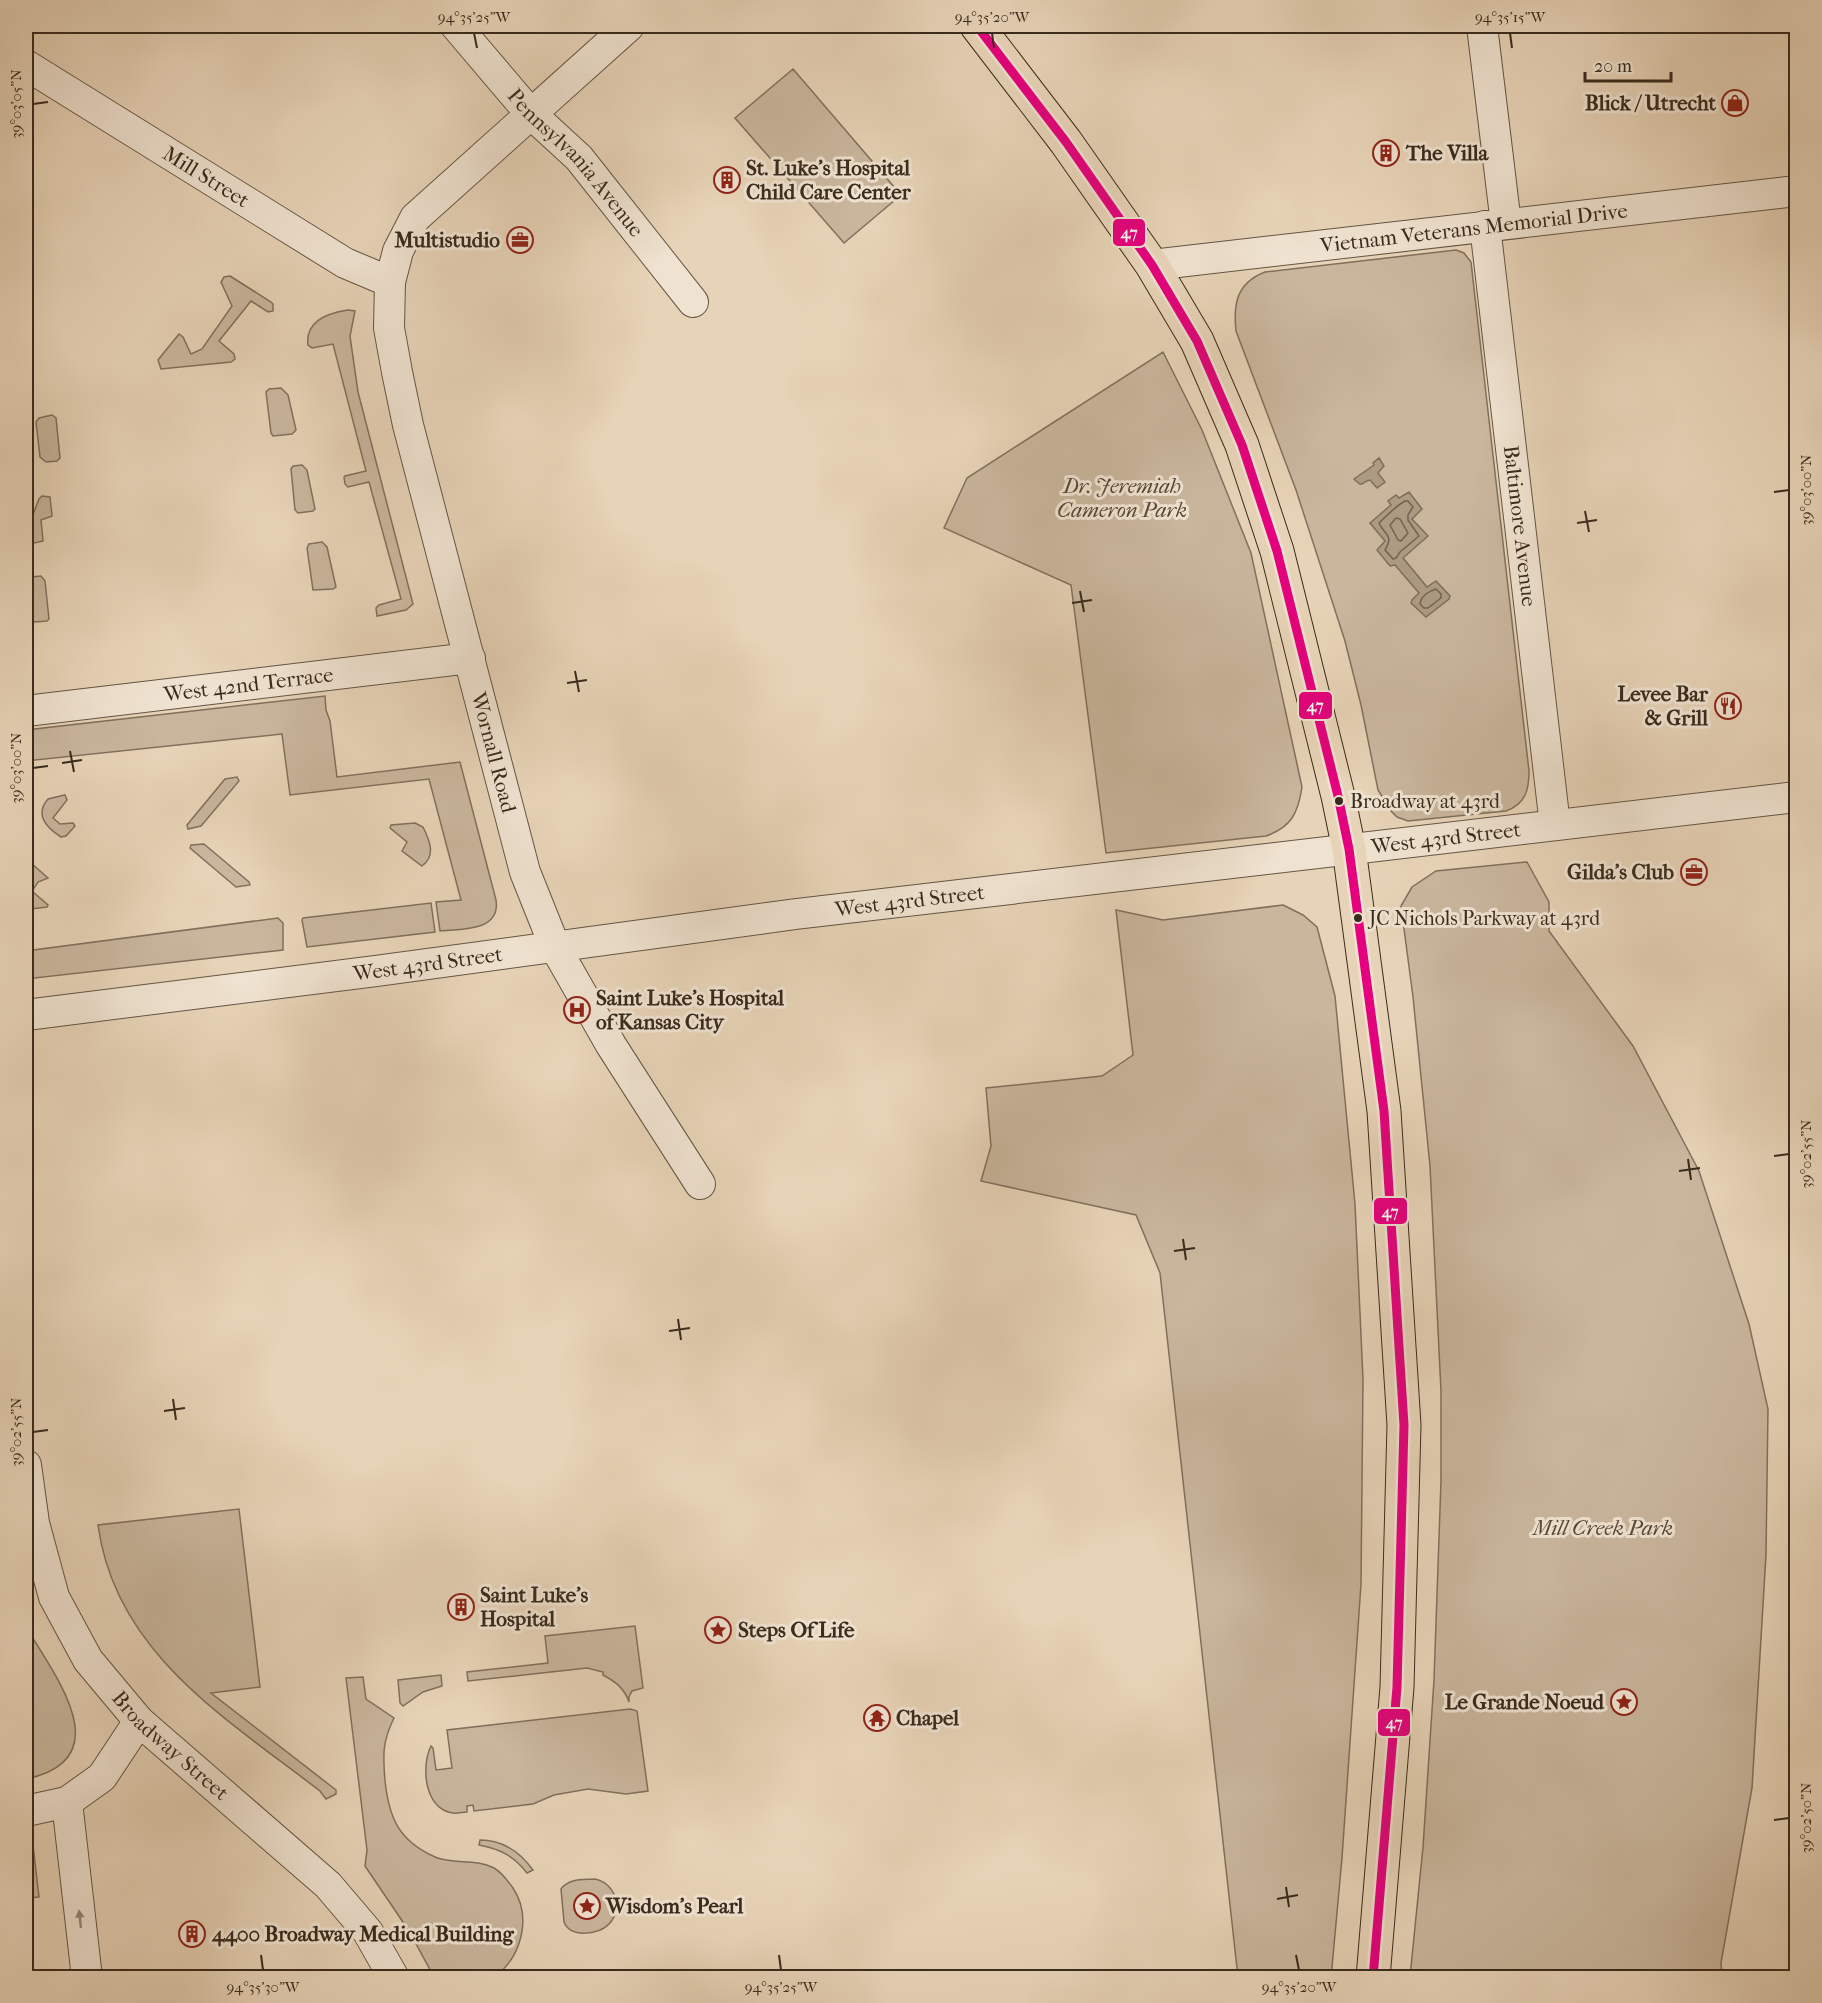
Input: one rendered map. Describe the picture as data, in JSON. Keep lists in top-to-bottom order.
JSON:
{
  "streets": {
    "street": [
      "Pennsylvania Avenue",
      "Mill Street",
      "Vietnam Veterans Memorial Drive",
      "Baltimore Avenue",
      "West 42nd Terrace",
      "Wornall Road",
      "West 43rd Street",
      "Broadway Street"
    ]
  },
  "crossings": [
    ["Pennsylvania Avenue", "Wornall Road"],
    ["Mill Street", "Wornall Road"],
    ["Vietnam Veterans Memorial Drive", "Baltimore Avenue"],
    ["Baltimore Avenue", "West 43rd Street"],
    ["West 42nd Terrace", "Wornall Road"],
    ["Wornall Road", "West 43rd Street"]
  ],
  "parks": ["Dr. Jeremiah Cameron Park", "Mill Creek Park"],
  "places": {
    "shop": ["Blick / Utrecht"],
    "building": [
      "The Villa",
      "St. Luke's Hospital Child Care Center",
      "Saint Luke's Hospital",
      "4400 Broadway Medical Building"
    ],
    "office": ["Multistudio", "Gilda's Club"],
    "restaurant": ["Levee Bar & Grill"],
    "other": ["Broadway at 43rd", "JC Nichols Parkway at 43rd"],
    "hospital": ["Saint Luke's Hospital of Kansas City"],
    "place": ["Steps Of Life", "Le Grande Noeud", "Wisdom's Pearl"],
    "temple": ["Chapel"]
  },
  "lines": ["transit line 47"],
  "scale_bar": "20 m",
  "coordinates": [
    "94°35'25\"W",
    "94°35'20\"W",
    "94°35'15\"W",
    "39°03'05\"N",
    "39°03'00\"N",
    "39°02'55\"N",
    "39°02'50\"N",
    "94°35'30\"W"
  ]
}
